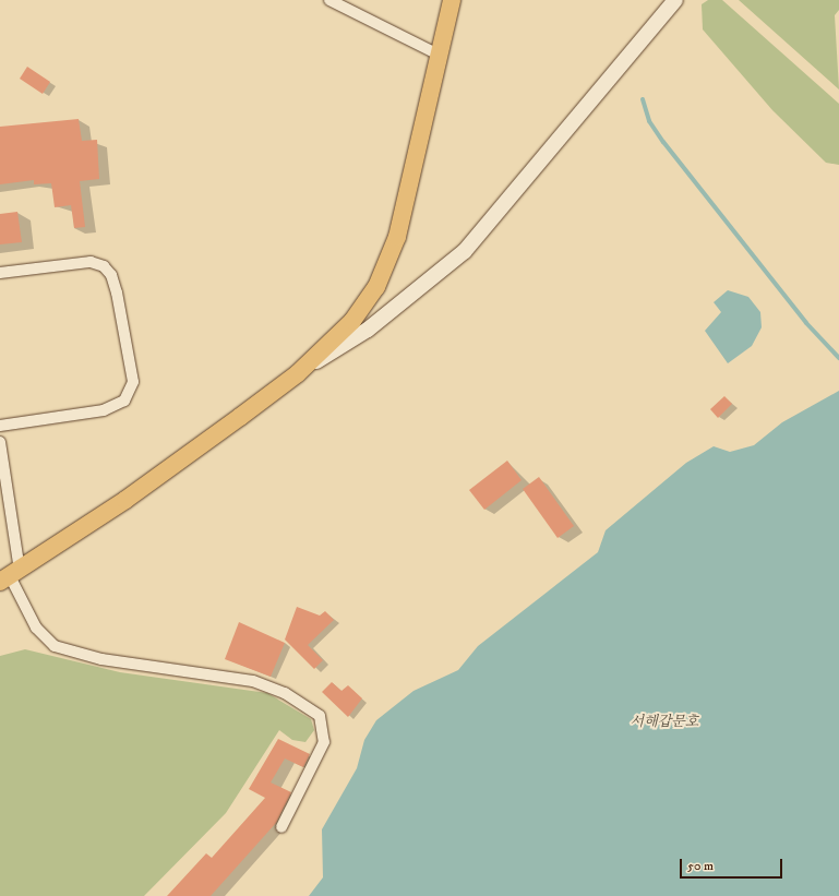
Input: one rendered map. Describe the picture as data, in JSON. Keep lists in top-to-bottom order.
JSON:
{
  "water": ["서해갑문호"],
  "scale_bar": "50 m"
}
